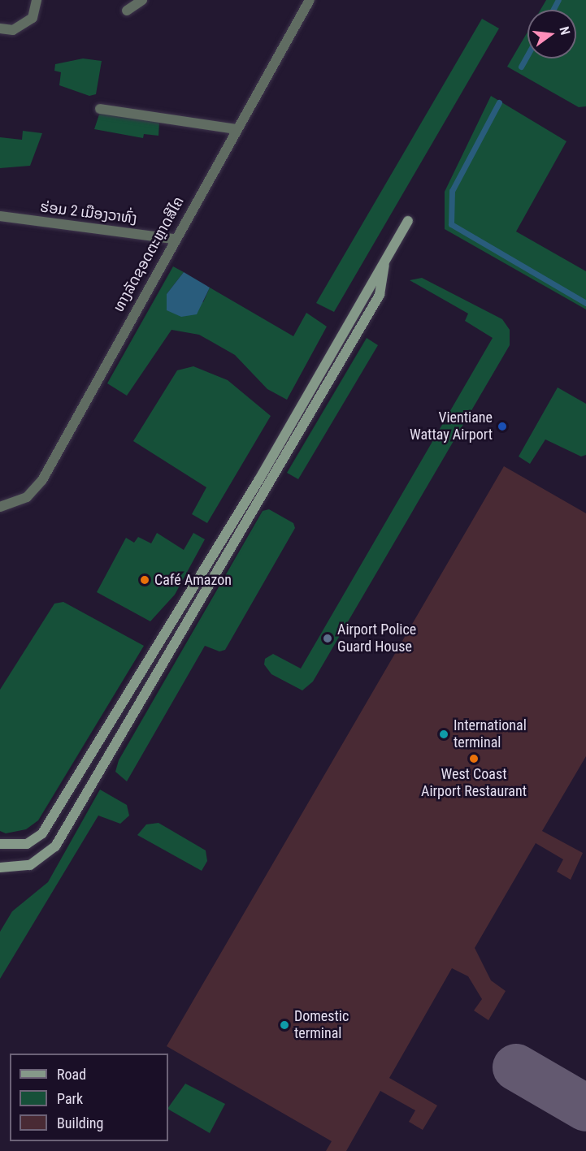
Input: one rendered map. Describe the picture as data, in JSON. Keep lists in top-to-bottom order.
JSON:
{
  "streets": {
    "street": ["ຮ່ອມ 2 ເມືອງວາທົ່ງ", "ທາງລັດຊອດຕະຫຼາດສີໄຄ"]
  },
  "crossings": [
    ["ຮ່ອມ 2 ເມືອງວາທົ່ງ", "ທາງລັດຊອດຕະຫຼາດສີໄຄ"]
  ],
  "places": [
    "Vientiane Wattay Airport",
    "Café Amazon",
    "Airport Police Guard House",
    "International terminal",
    "West Coast Airport Restaurant",
    "Domestic terminal"
  ],
  "legend": ["Road", "Park", "Building"],
  "north": "right"
}
